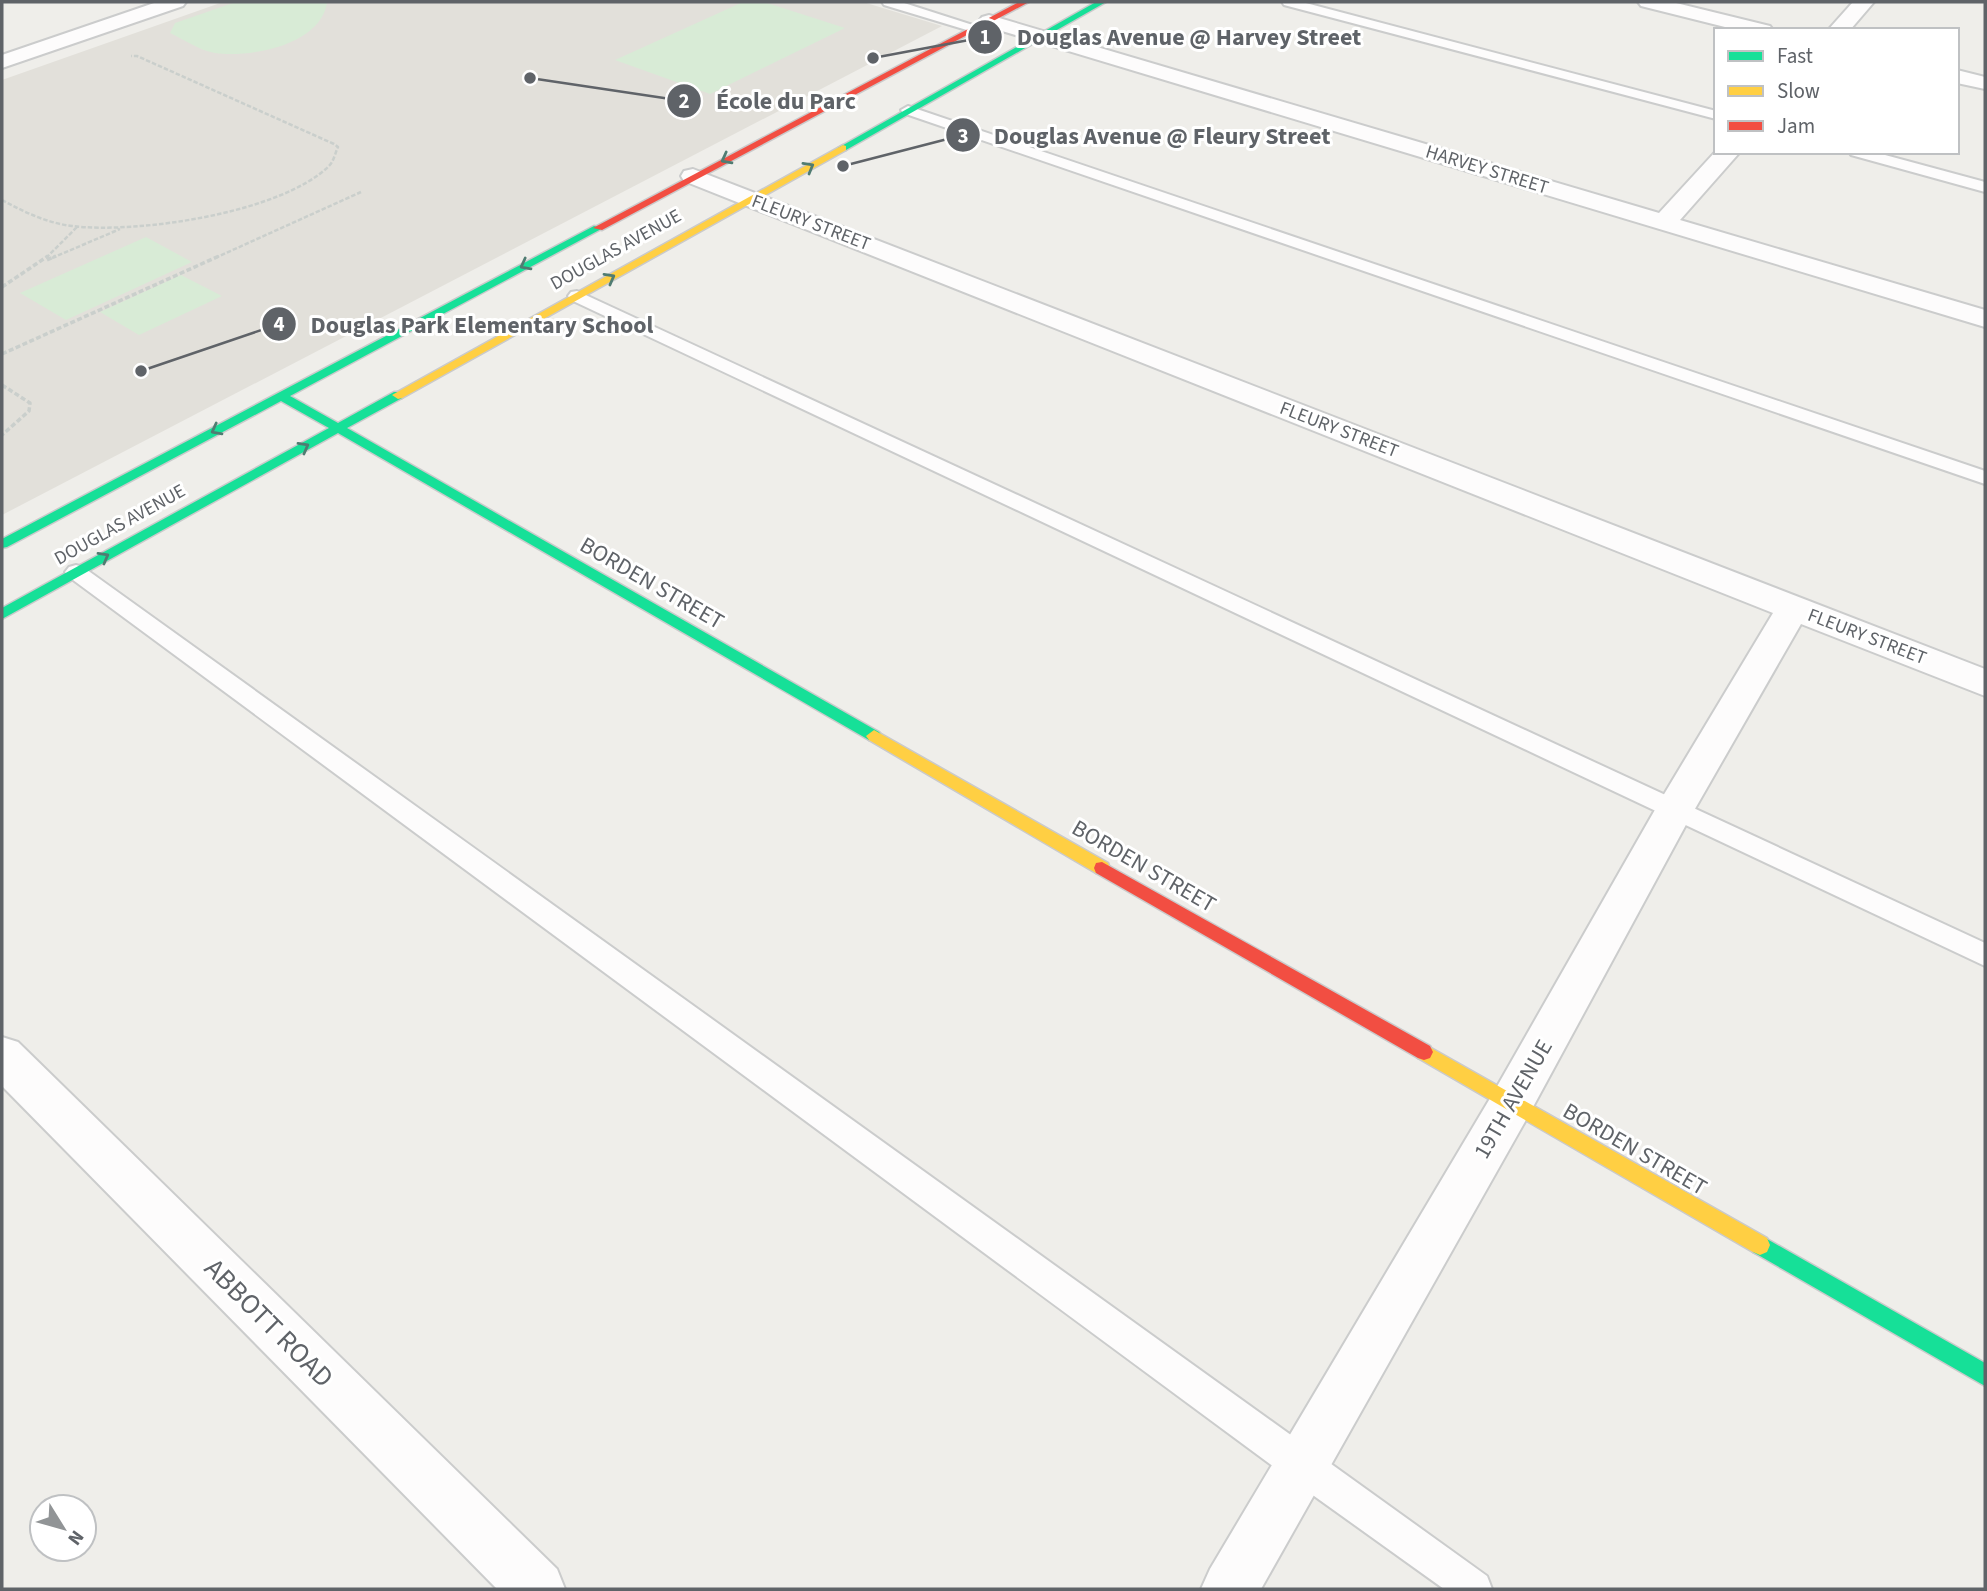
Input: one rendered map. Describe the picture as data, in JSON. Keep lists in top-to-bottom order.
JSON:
{
  "streets": {
    "street": [
      "HARVEY STREET",
      "FLEURY STREET",
      "DOUGLAS AVENUE",
      "BORDEN STREET",
      "19TH AVENUE",
      "ABBOTT ROAD"
    ]
  },
  "crossings": [
    ["HARVEY STREET", "DOUGLAS AVENUE"],
    ["FLEURY STREET", "DOUGLAS AVENUE"],
    ["FLEURY STREET", "19TH AVENUE"],
    ["DOUGLAS AVENUE", "BORDEN STREET"],
    ["BORDEN STREET", "19TH AVENUE"]
  ],
  "places": [
    "Douglas Avenue @ Harvey Street",
    "École du Parc",
    "Douglas Avenue @ Fleury Street",
    "Douglas Park Elementary School"
  ],
  "legend": ["Fast", "Slow", "Jam"],
  "north": "bottom right"
}
